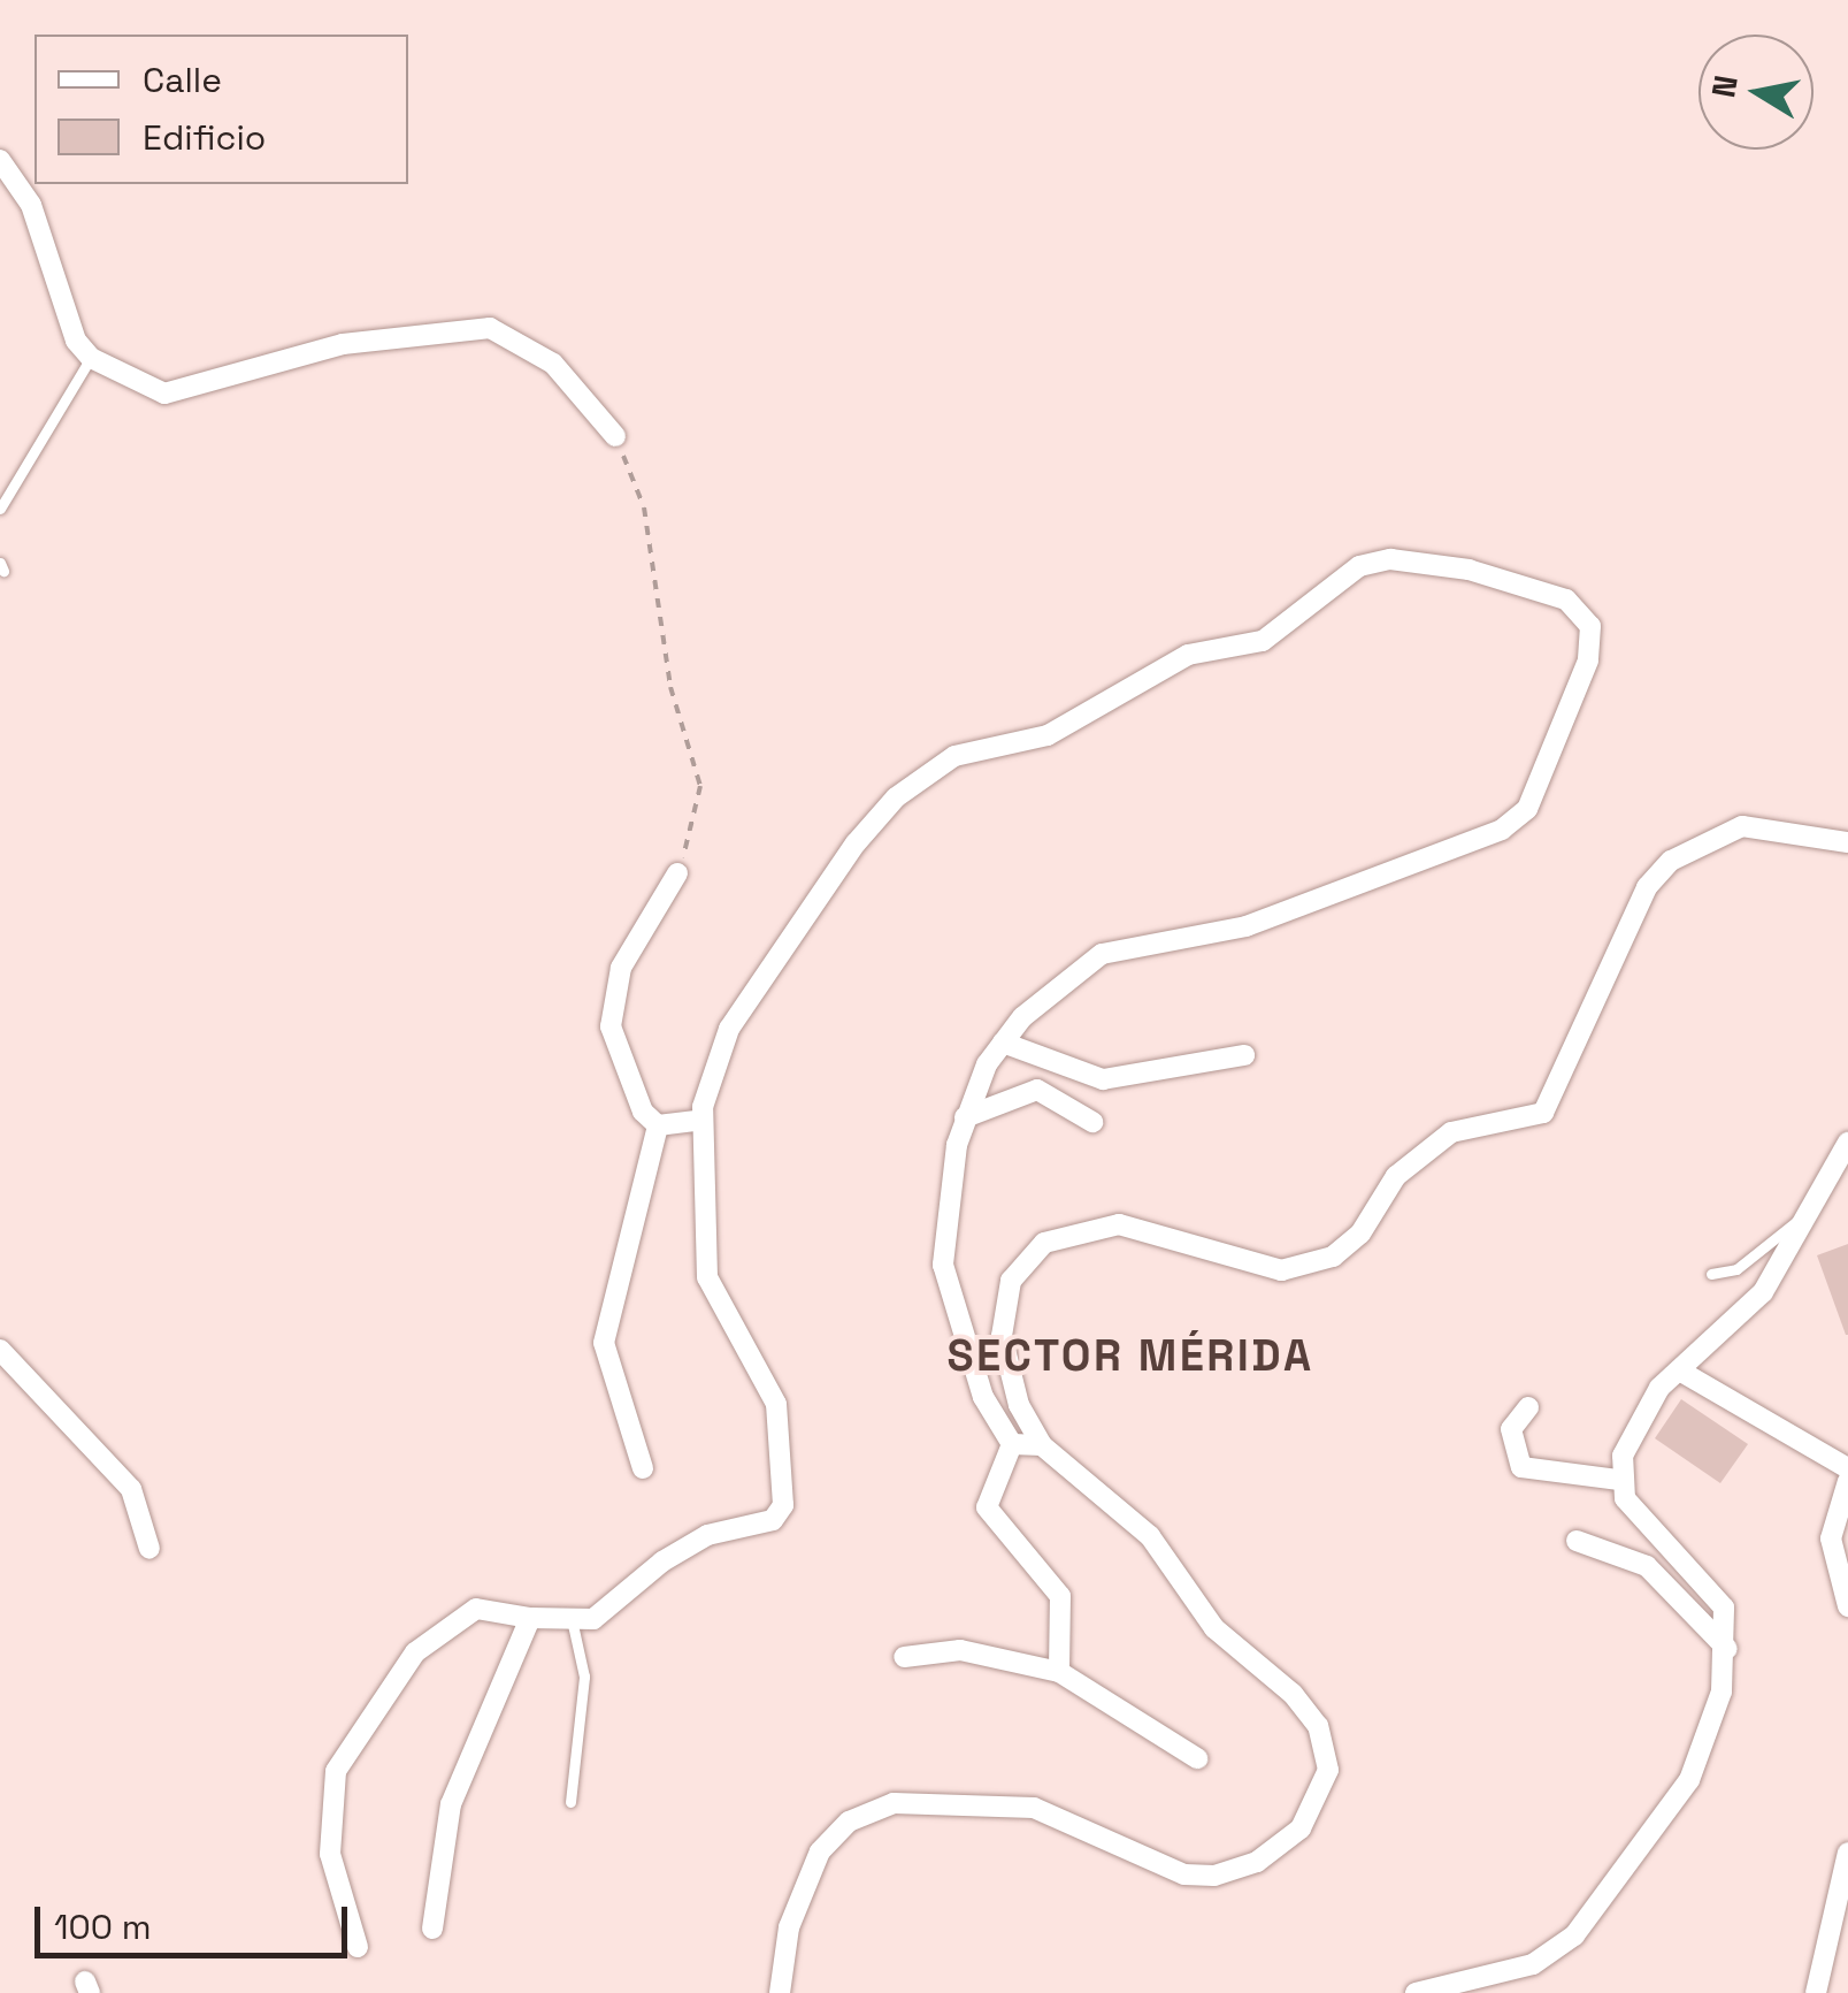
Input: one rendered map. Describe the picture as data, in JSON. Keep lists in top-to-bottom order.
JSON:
{
  "districts": ["SECTOR MÉRIDA"],
  "legend": ["Calle", "Edificio"],
  "scale_bar": "100 m",
  "north": "left"
}
